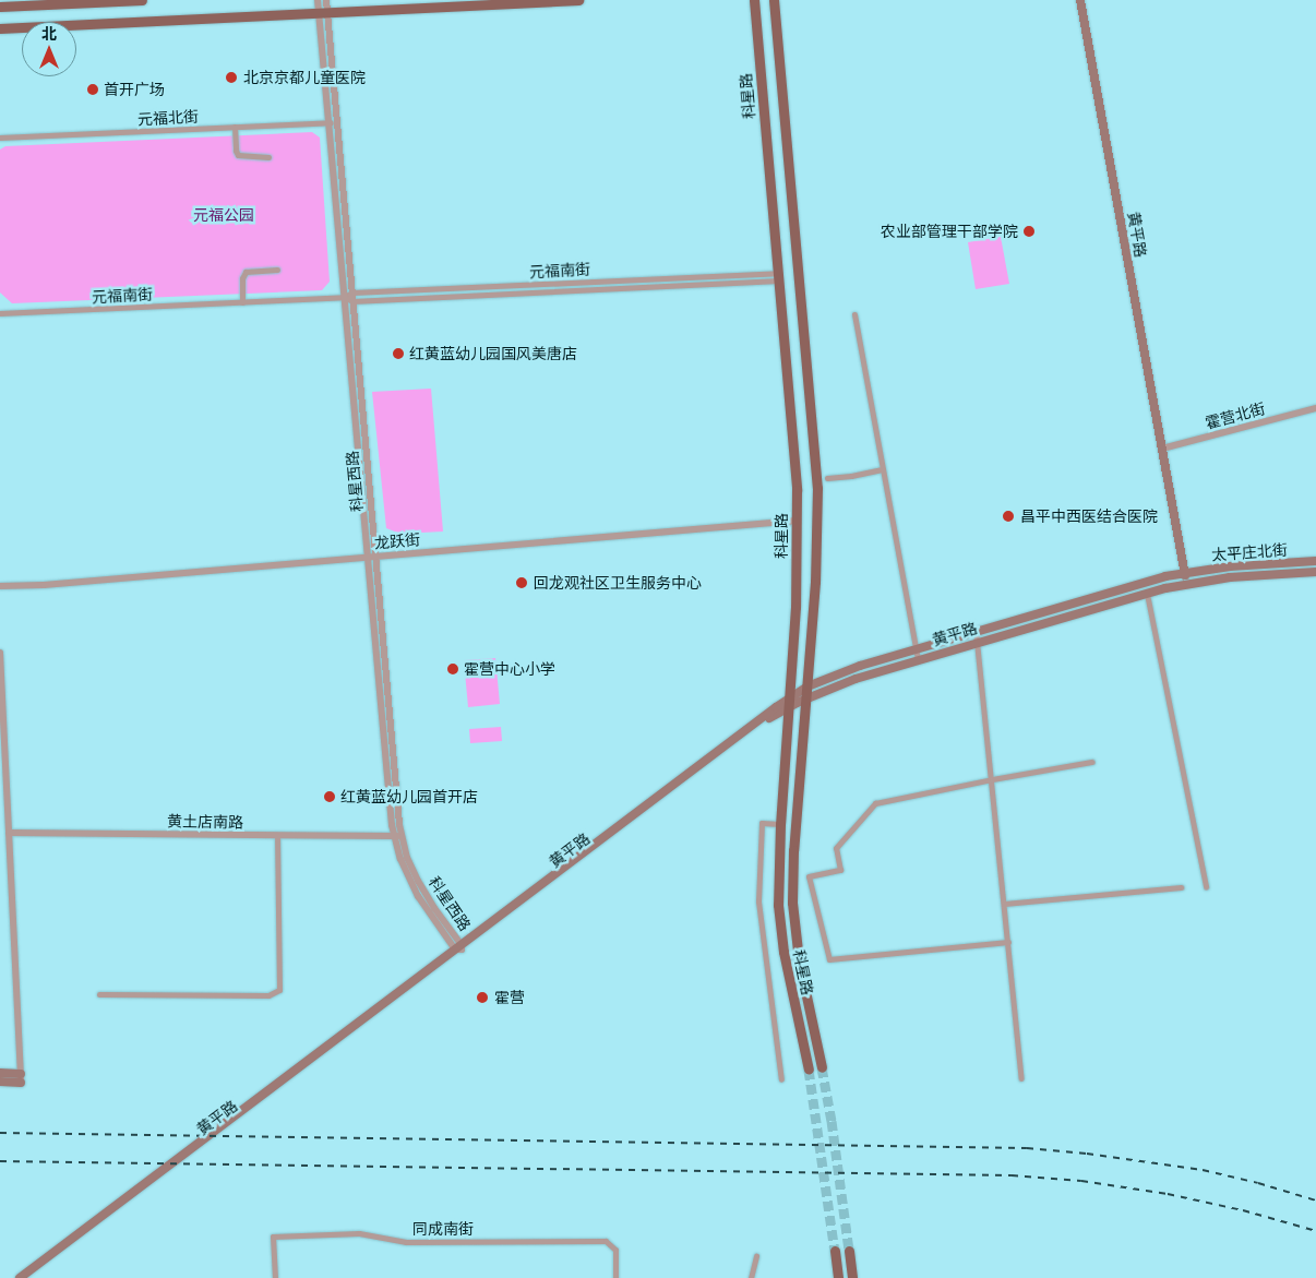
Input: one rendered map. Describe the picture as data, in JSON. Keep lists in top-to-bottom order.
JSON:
{
  "streets": {
    "main road": ["科星路", "黄平路", "太平庄北街"],
    "street": [
      "元福北街",
      "元福南街",
      "霍营北街",
      "科星西路",
      "龙跃街",
      "黄土店南路",
      "同成南街"
    ]
  },
  "crossings": [
    ["科星路", "黄平路"],
    ["科星路", "元福南街"],
    ["科星路", "龙跃街"],
    ["元福北街", "科星西路"],
    ["黄平路", "霍营北街"],
    ["黄平路", "科星西路"],
    ["黄平路", "太平庄北街"],
    ["元福南街", "科星西路"],
    ["科星西路", "龙跃街"],
    ["科星西路", "黄土店南路"]
  ],
  "parks": ["元福公园"],
  "places": [
    "北京京都儿童医院",
    "首开广场",
    "农业部管理干部学院",
    "红黄蓝幼儿园国风美唐店",
    "昌平中西医结合医院",
    "回龙观社区卫生服务中心",
    "霍营中心小学",
    "红黄蓝幼儿园首开店",
    "霍营"
  ],
  "north": "top"
}
